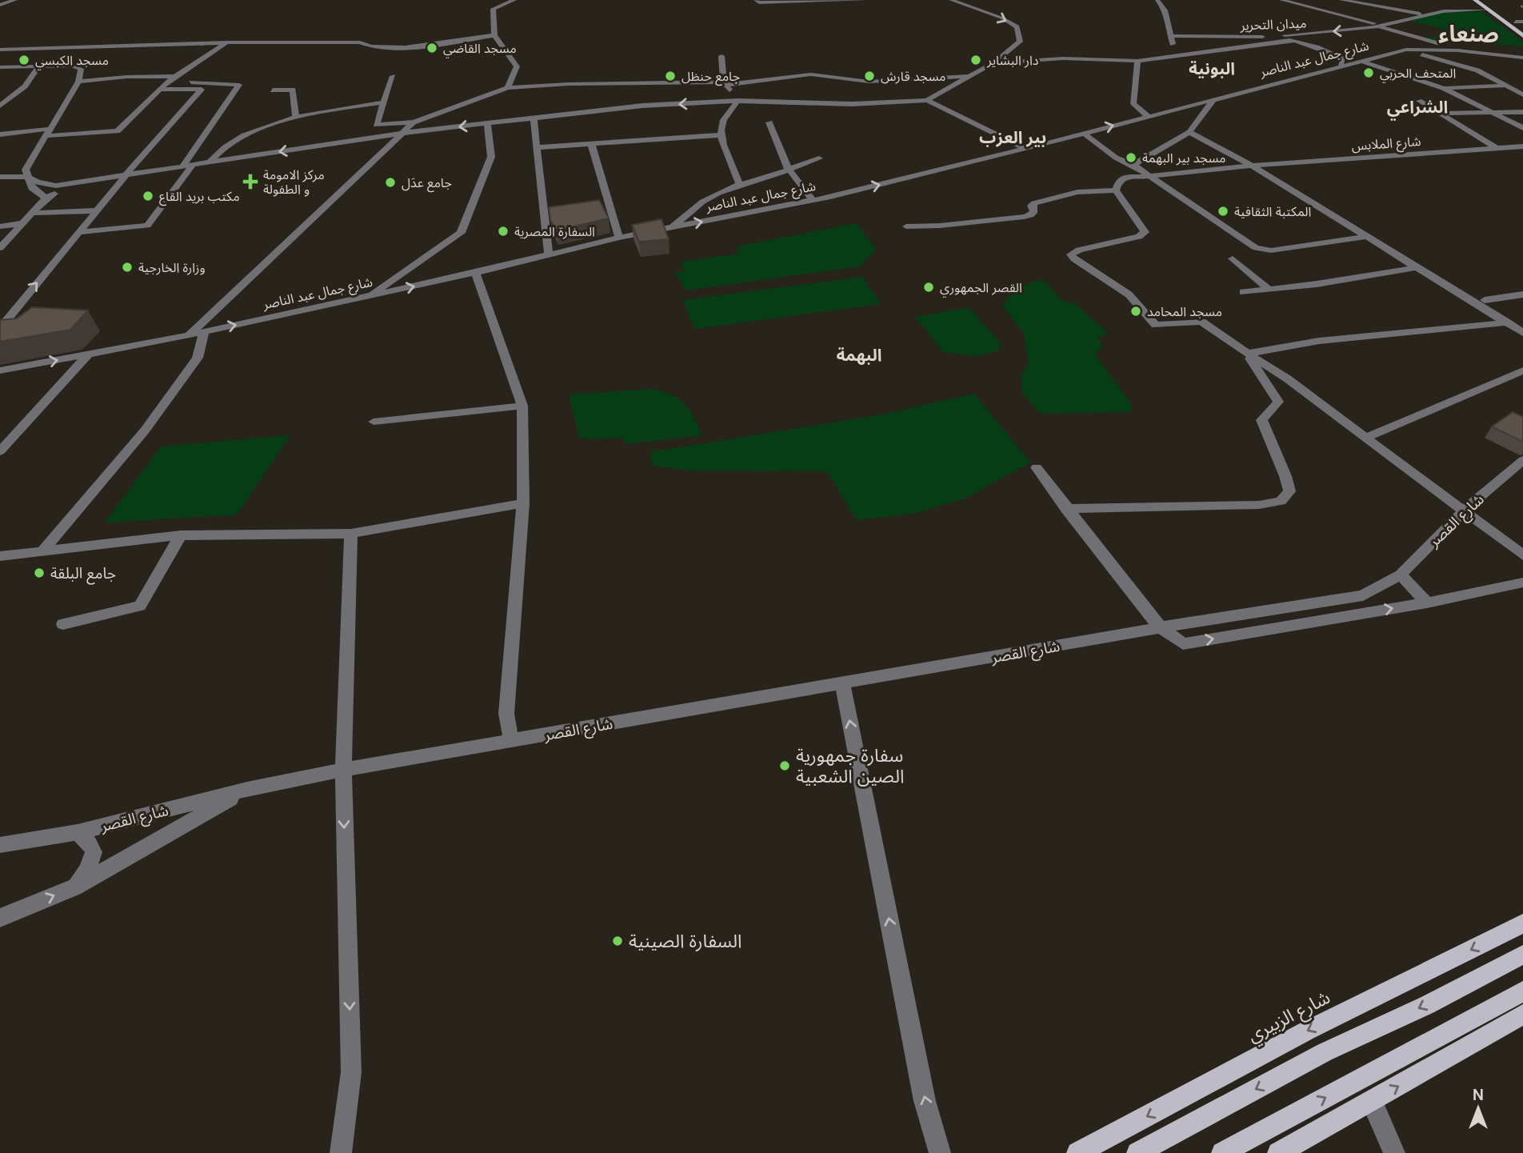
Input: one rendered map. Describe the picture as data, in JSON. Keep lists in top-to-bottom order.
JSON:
{
  "streets": {
    "main road": ["شارع الزبيري"],
    "street": [
      "ميدان التحرير",
      "شارع جمال عبد الناصر",
      "شارع الملابس",
      "شارع القصر"
    ]
  },
  "crossings": [
    ["ميدان التحرير", "شارع جمال عبد الناصر"]
  ],
  "districts": [
    "صنعاء",
    "البونية",
    "الشراعي",
    "بير العزب",
    "البهمة"
  ],
  "places": {
    "other": [
      "مسجد القاضي",
      "مسجد الكبسي",
      "دار البشاير",
      "المتحف الحربي",
      "جامع حنظل",
      "مسجد قارش",
      "مسجد بير البهمة",
      "جامع عدَل",
      "مكتب بريد القاع",
      "المكتبة الثقافية",
      "السفارة المصرية",
      "وزارة الخارجية",
      "القصر الجمهوري",
      "مسجد المحامد",
      "جامع البلقة",
      "سفارة جمهورية الصين الشعبية",
      "السفارة الصينية"
    ],
    "health": ["مركز الامومة و الطفولة"]
  },
  "north": "top"
}
